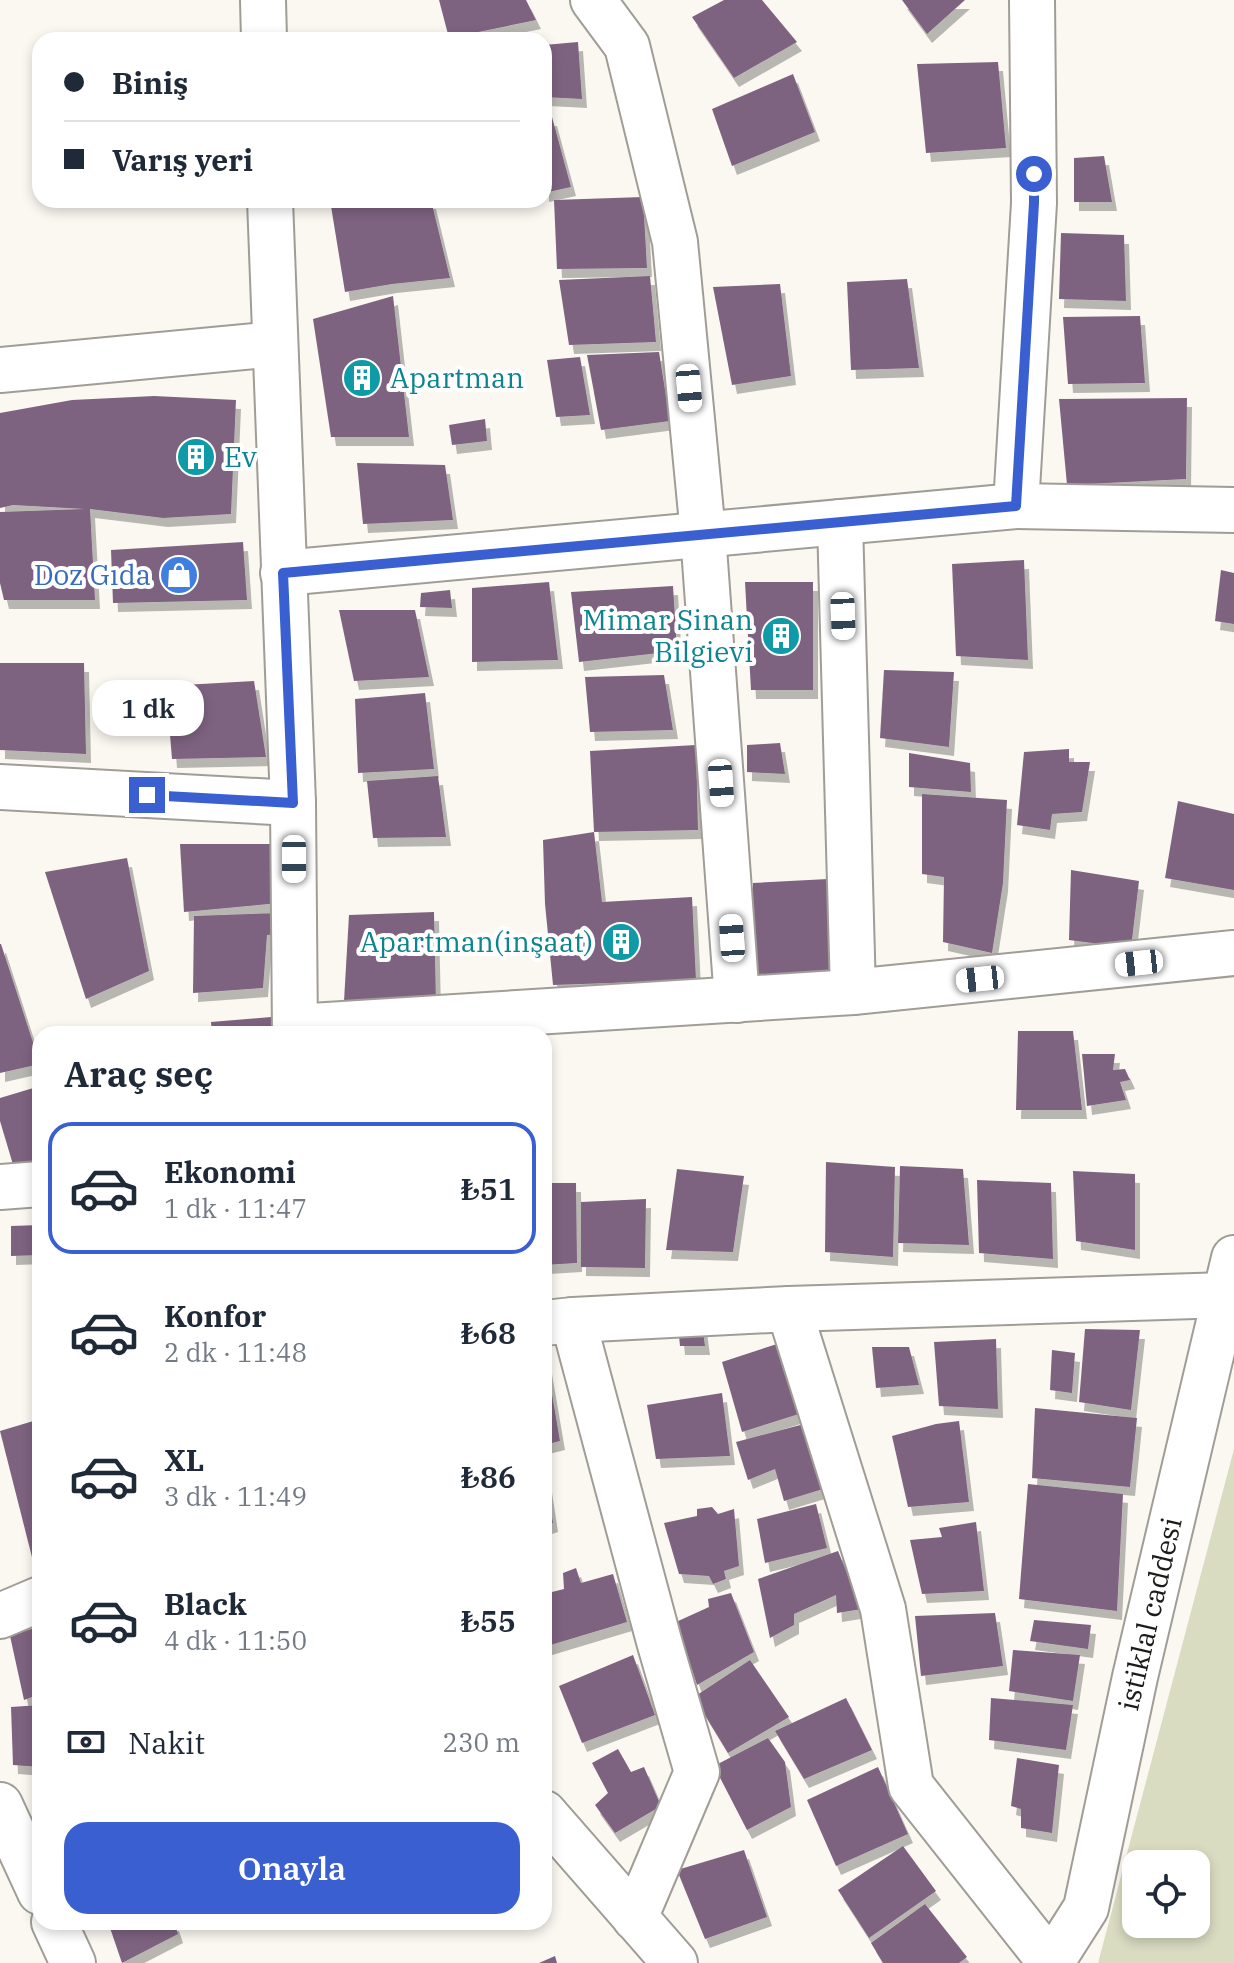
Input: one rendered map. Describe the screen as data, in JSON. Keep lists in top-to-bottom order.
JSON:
{
  "streets": {
    "street": ["istiklal caddesi"]
  },
  "places": {
    "building": [
      "Apartman",
      "Ev",
      "Mimar Sinan Bilgievi",
      "Apartman(inşaat)"
    ],
    "shop": ["Doz Gıda"]
  },
  "page": {
    "banner": ["Biniş", "Varış yeri"],
    "bubble": "1 dk",
    "heading": "Araç seç",
    "list": [
      {
        "name": "Ekonomi",
        "note": "1 dk · 11:47",
        "value": "₺51"
      },
      {
        "name": "Konfor",
        "note": "2 dk · 11:48",
        "value": "₺68"
      },
      {
        "name": "XL",
        "note": "3 dk · 11:49",
        "value": "₺86"
      },
      {
        "name": "Black",
        "note": "4 dk · 11:50",
        "value": "₺55"
      }
    ],
    "pay": ["Nakit", "230 m"],
    "buttons": "Onayla"
  }
}
